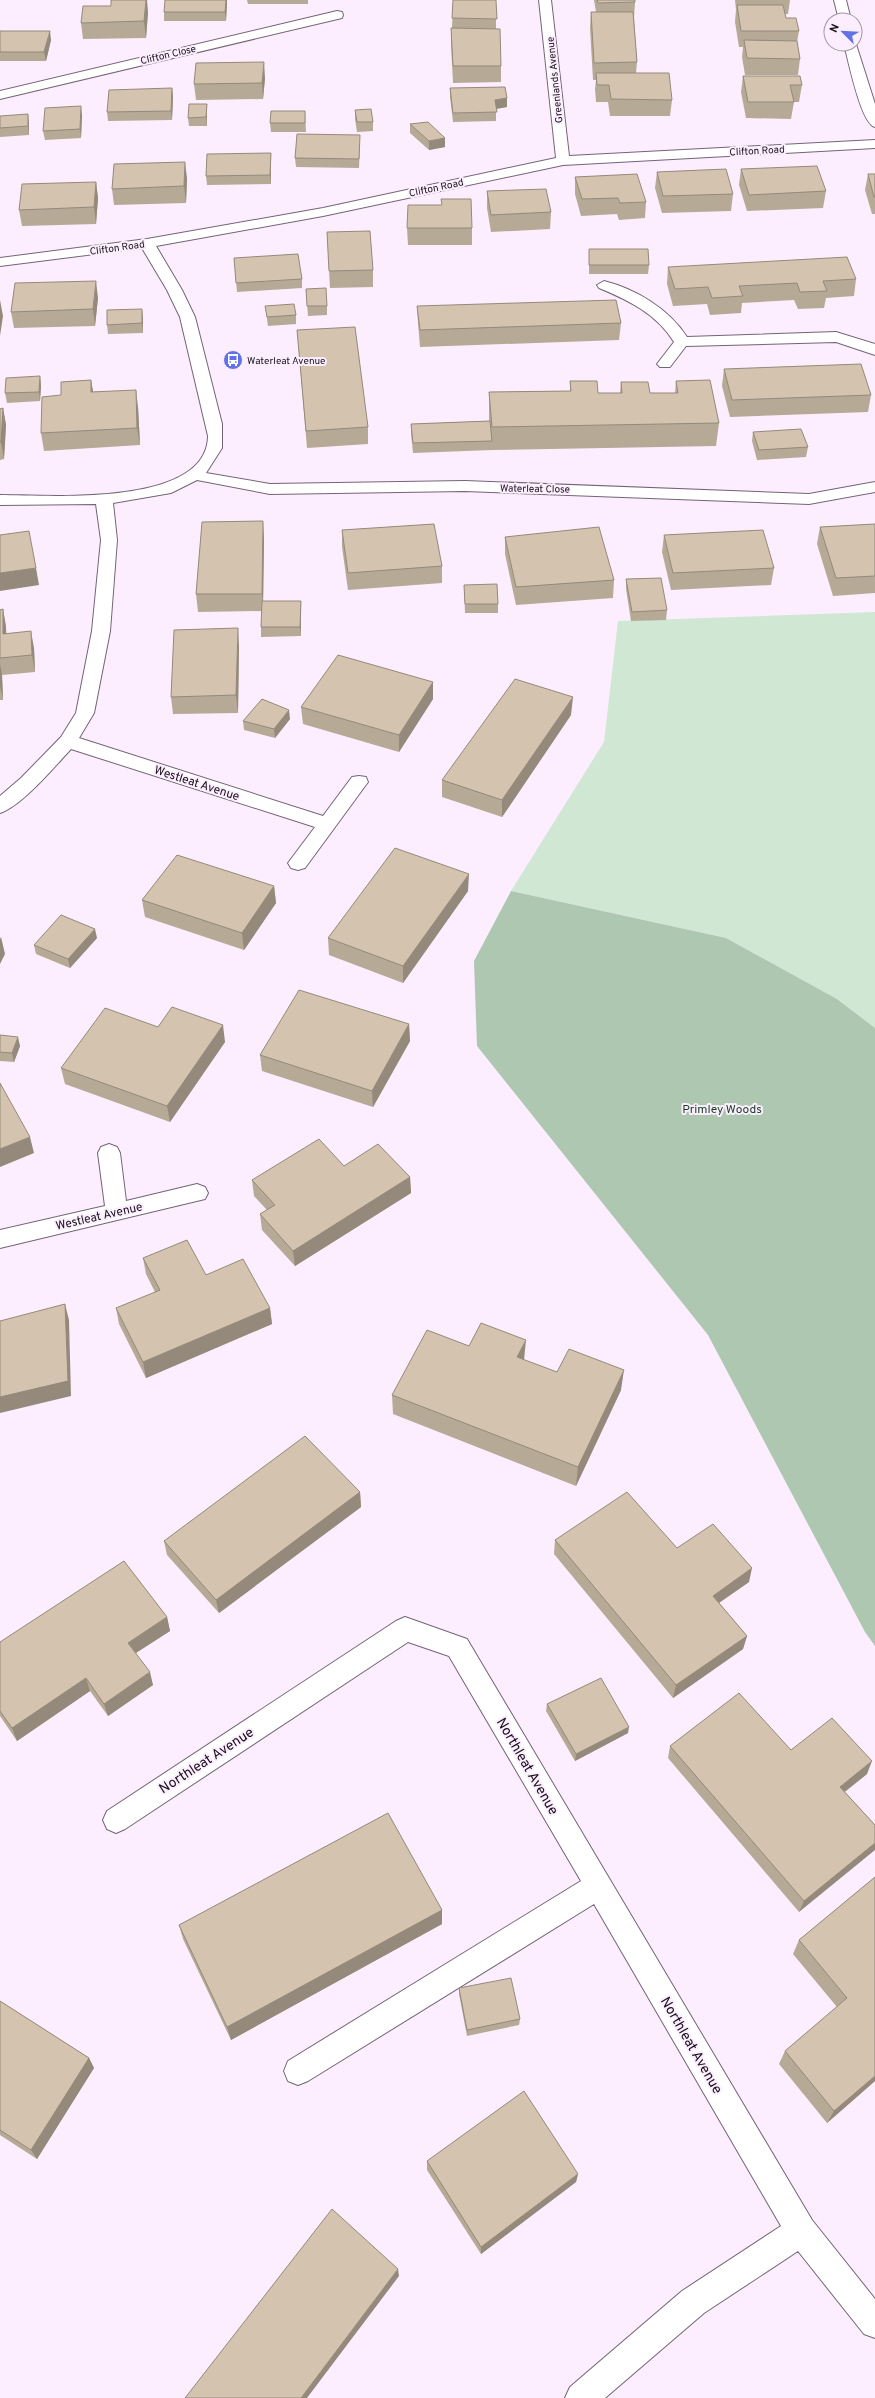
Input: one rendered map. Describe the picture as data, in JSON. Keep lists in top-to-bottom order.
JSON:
{
  "streets": {
    "street": [
      "Clifton Close",
      "Greenlands Avenue",
      "Clifton Road",
      "Waterleat Close",
      "Westleat Avenue",
      "Northleat Avenue"
    ]
  },
  "crossings": [
    ["Greenlands Avenue", "Clifton Road"]
  ],
  "parks": ["Primley Woods"],
  "places": {
    "bus stop": ["Waterleat Avenue"]
  },
  "north": "top left"
}
